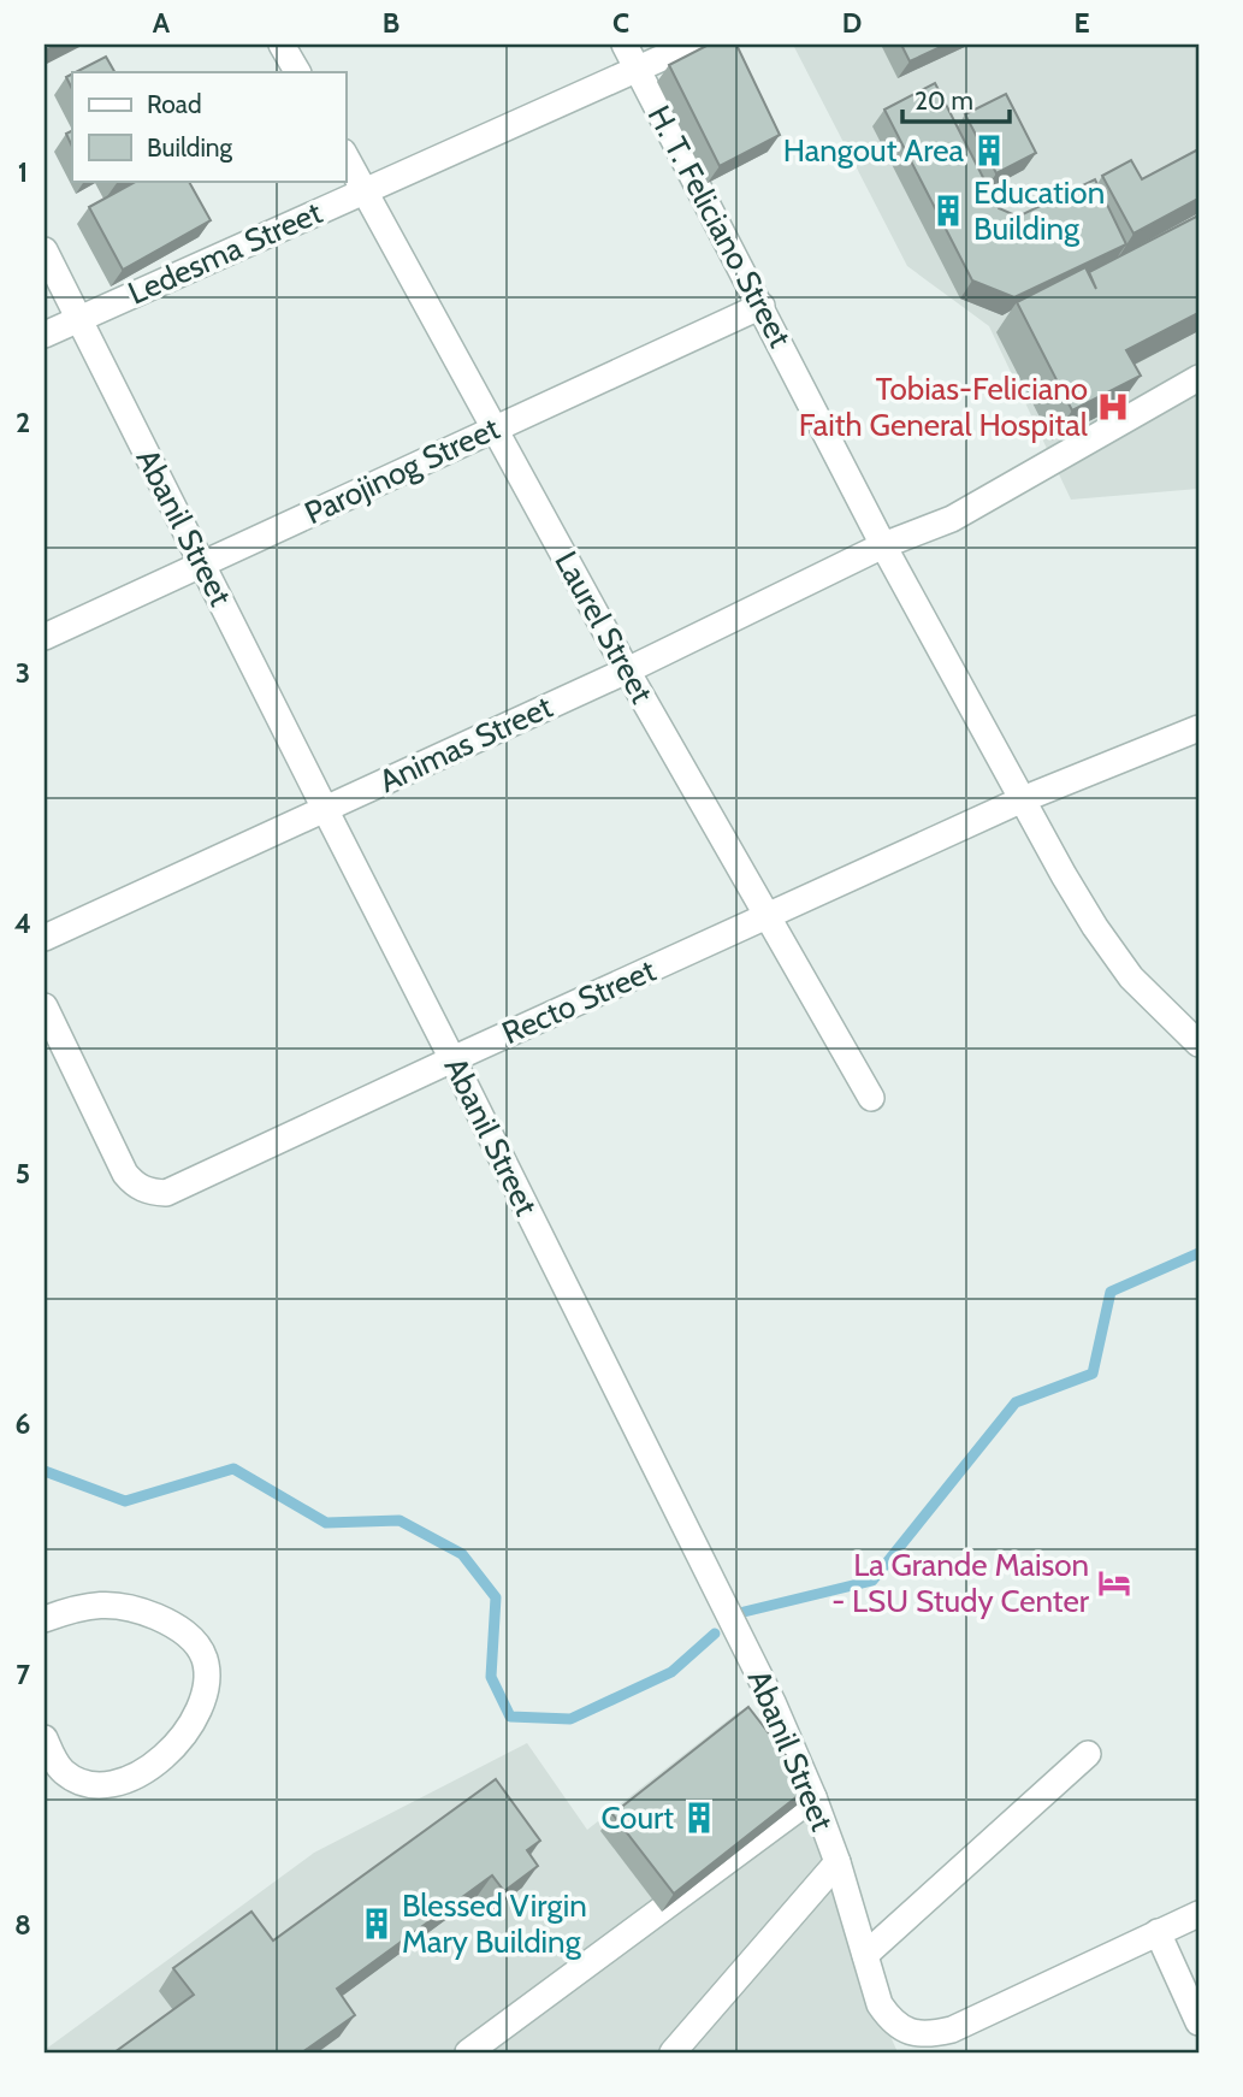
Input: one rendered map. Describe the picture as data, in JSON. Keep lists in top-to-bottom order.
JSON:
{
  "streets": {
    "street": [
      "H. T. Feliciano Street",
      "Ledesma Street",
      "Parojinog Street",
      "Abanil Street",
      "Laurel Street",
      "Animas Street",
      "Recto Street"
    ]
  },
  "crossings": [
    ["H. T. Feliciano Street", "Ledesma Street"],
    ["H. T. Feliciano Street", "Parojinog Street"],
    ["H. T. Feliciano Street", "Animas Street"],
    ["H. T. Feliciano Street", "Recto Street"],
    ["Ledesma Street", "Abanil Street"],
    ["Ledesma Street", "Laurel Street"],
    ["Parojinog Street", "Abanil Street"],
    ["Parojinog Street", "Laurel Street"],
    ["Abanil Street", "Animas Street"],
    ["Abanil Street", "Recto Street"],
    ["Laurel Street", "Animas Street"],
    ["Laurel Street", "Recto Street"]
  ],
  "places": {
    "building": [
      "Hangout Area",
      "Education Building",
      "Court",
      "Blessed Virgin Mary Building"
    ],
    "hospital": ["Tobias-Feliciano Faith General Hospital"],
    "hotel": ["La Grande Maison - LSU Study Center"]
  },
  "legend": ["Road", "Building"],
  "scale_bar": "20 m",
  "grid": {
    "columns": [
      "A",
      "B",
      "C",
      "D",
      "E"
    ],
    "rows": [
      "1",
      "2",
      "3",
      "4",
      "5",
      "6",
      "7",
      "8"
    ]
  }
}
